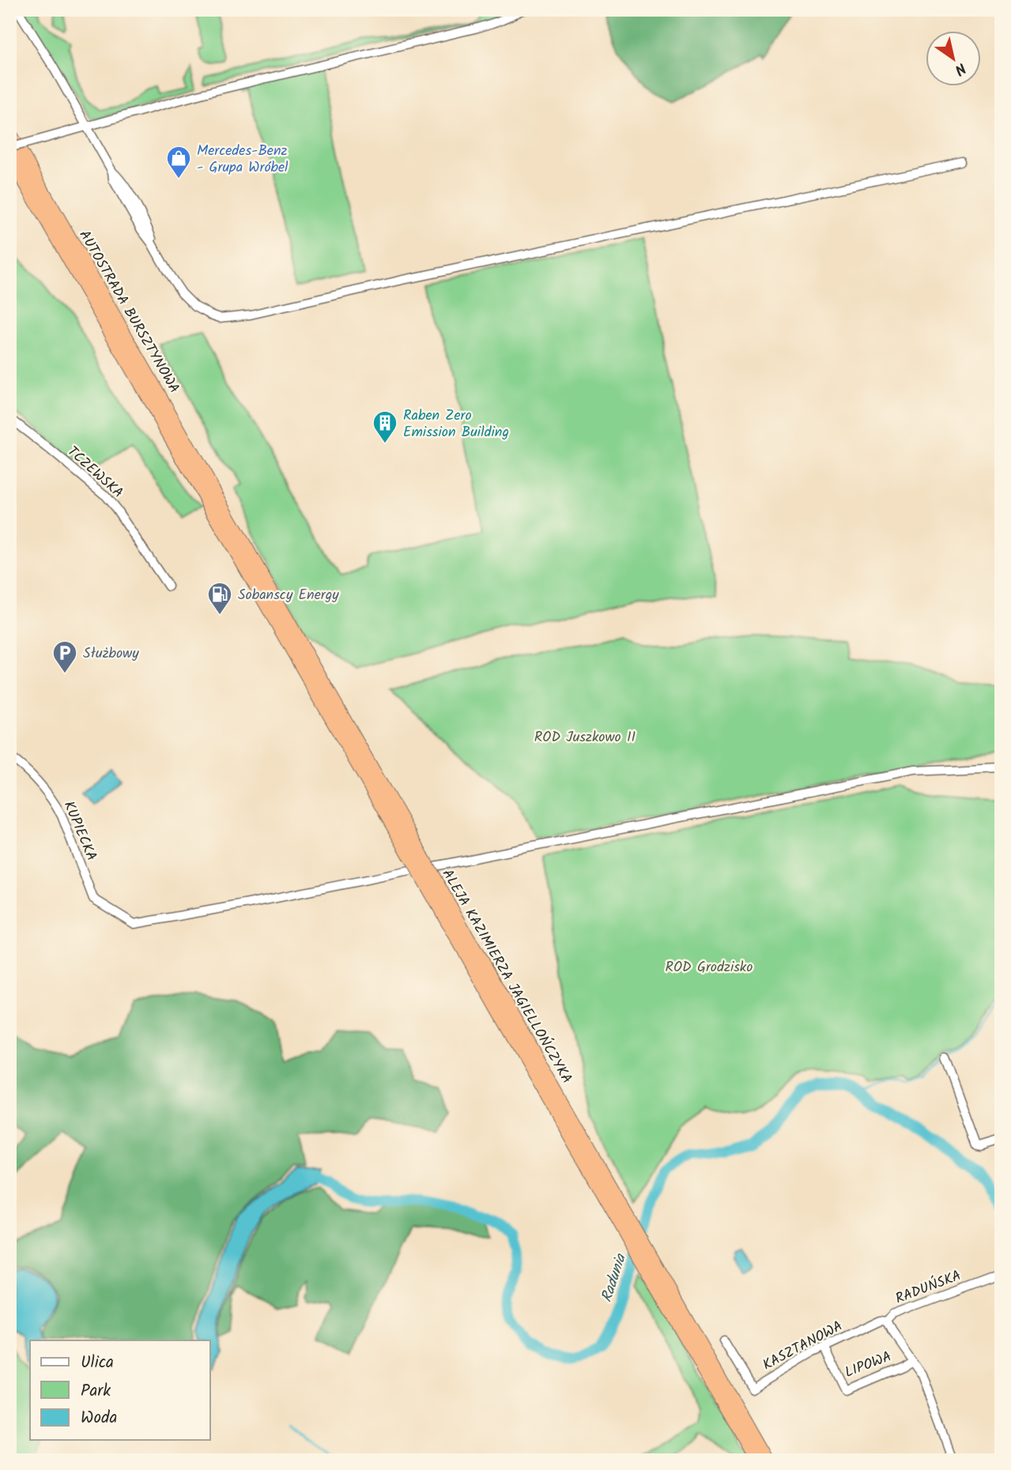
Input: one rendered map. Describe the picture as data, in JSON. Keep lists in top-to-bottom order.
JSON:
{
  "streets": {
    "highway": ["AUTOSTRADA BURSZTYNOWA", "ALEJA KAZIMIERZA JAGIELLOŃCZYKA"],
    "street": [
      "TCZEWSKA",
      "KUPIECKA",
      "RADUŃSKA",
      "KASZTANOWA",
      "LIPOWA"
    ]
  },
  "crossings": [
    ["AUTOSTRADA BURSZTYNOWA", "ALEJA KAZIMIERZA JAGIELLOŃCZYKA"],
    ["KUPIECKA", "ALEJA KAZIMIERZA JAGIELLOŃCZYKA"],
    ["RADUŃSKA", "KASZTANOWA"],
    ["RADUŃSKA", "LIPOWA"],
    ["KASZTANOWA", "LIPOWA"]
  ],
  "water": ["Radunia"],
  "parks": ["ROD Juszkowo II", "ROD Grodzisko"],
  "places": {
    "shop": ["Mercedes-Benz - Grupa Wróbel"],
    "building": ["Raben Zero Emission Building"],
    "fuel station": ["Sobanscy Energy"],
    "parking": ["Służbowy"]
  },
  "legend": ["Ulica", "Park", "Woda"],
  "north": "bottom right"
}
